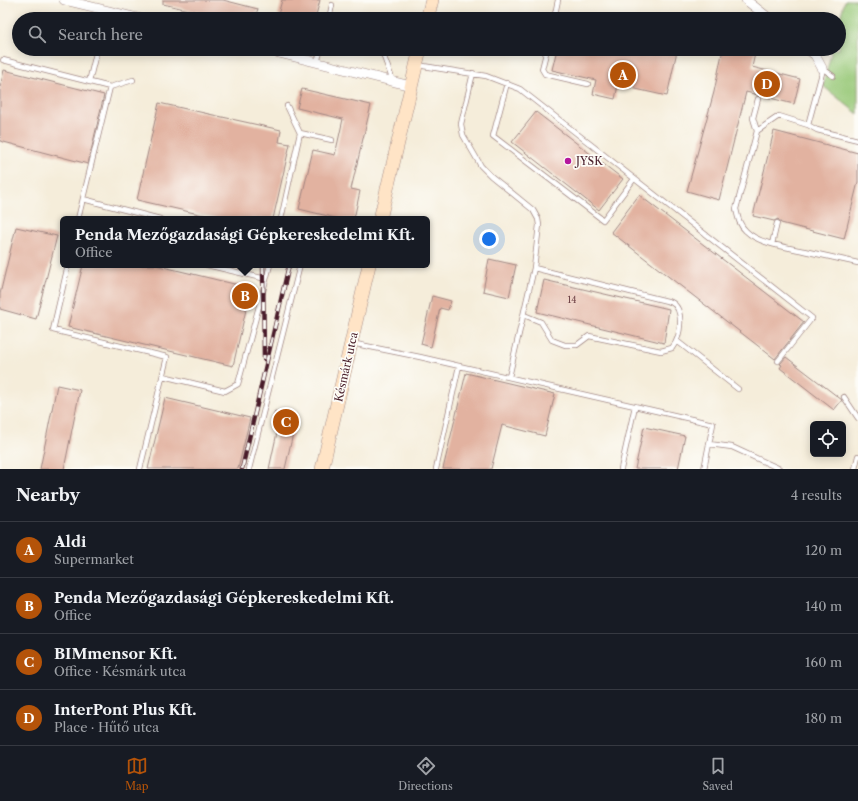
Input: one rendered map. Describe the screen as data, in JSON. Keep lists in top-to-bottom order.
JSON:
{
  "streets": {
    "street": ["Késmárk utca"]
  },
  "places": ["JYSK"],
  "house_numbers": ["14"],
  "page": {
    "search": "Search here",
    "pins": [
      "A",
      "D",
      "B",
      "C"
    ],
    "popup": ["Penda Mezőgazdasági Gépkereskedelmi Kft.", "Office"],
    "heading": ["Nearby", "4 results"],
    "list": [
      {
        "mark": "A",
        "name": "Aldi",
        "note": "Supermarket",
        "value": "120 m"
      },
      {
        "mark": "B",
        "name": "Penda Mezőgazdasági Gépkereskedelmi Kft.",
        "note": "Office",
        "value": "140 m"
      },
      {
        "mark": "C",
        "name": "BIMmensor Kft.",
        "note": "Office · Késmárk utca",
        "value": "160 m"
      },
      {
        "mark": "D",
        "name": "InterPont Plus Kft.",
        "note": "Place · Hűtő utca",
        "value": "180 m"
      }
    ],
    "nav": ["Map", "Directions", "Saved"]
  }
}
